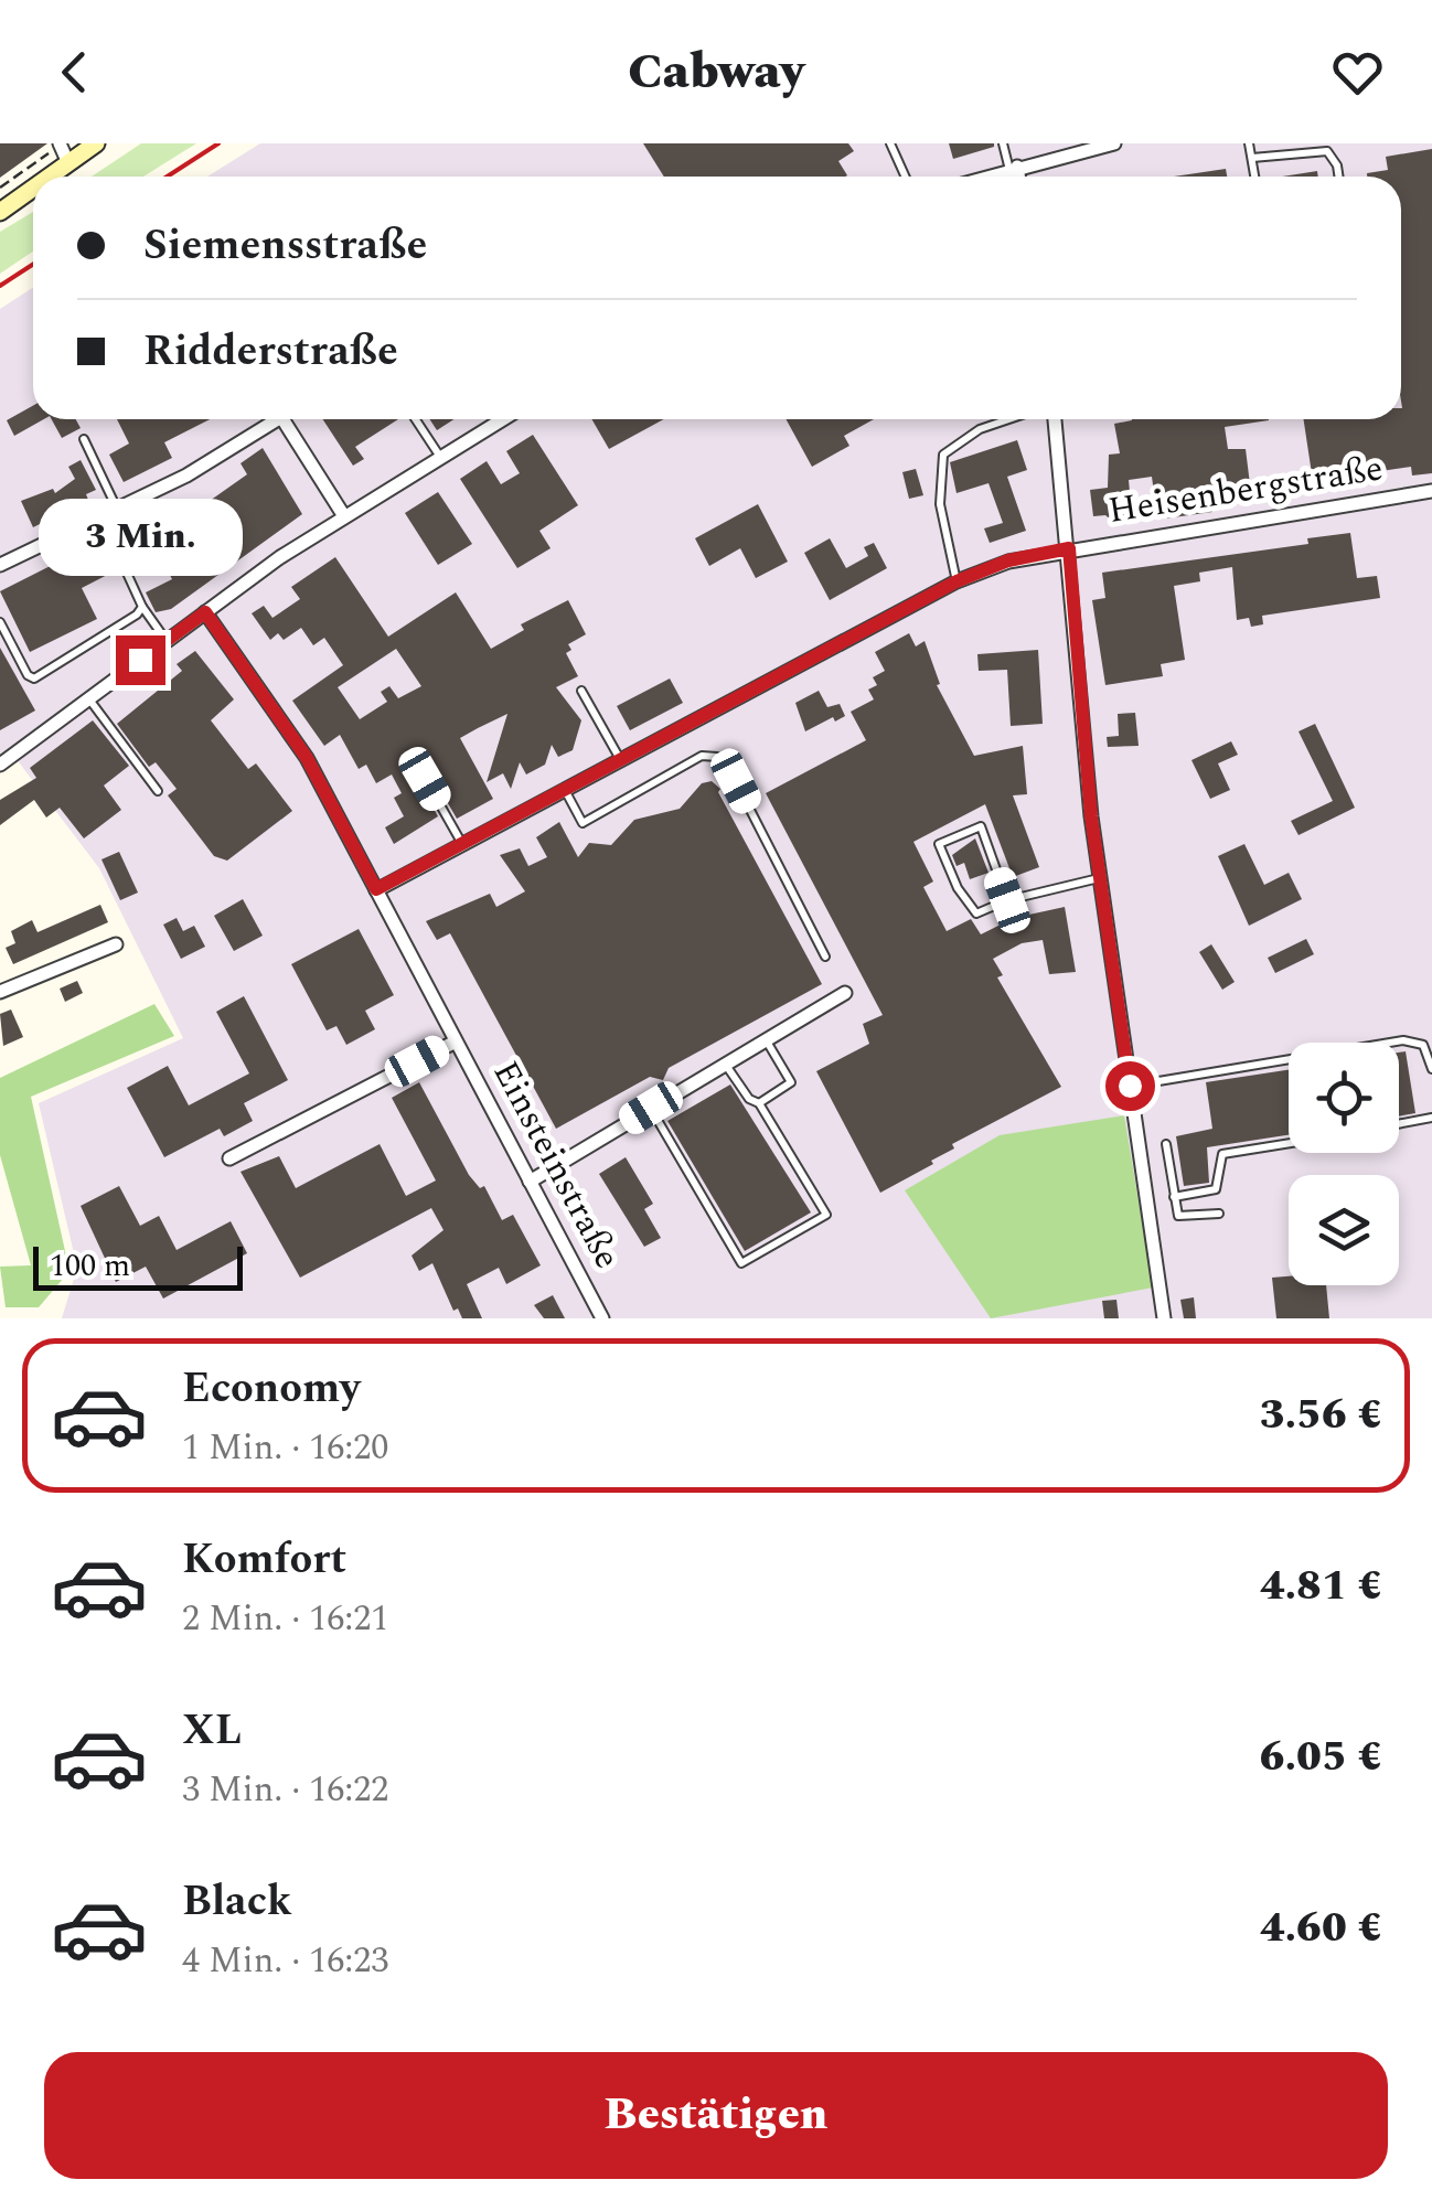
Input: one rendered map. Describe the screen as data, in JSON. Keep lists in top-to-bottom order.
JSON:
{
  "streets": {
    "street": ["Heisenbergstraße", "Einsteinstraße"]
  },
  "crossings": [
    ["Heisenbergstraße", "Einsteinstraße"]
  ],
  "scale_bar": "100 m",
  "page": {
    "header": "Cabway",
    "banner": ["Siemensstraße", "Ridderstraße"],
    "bubble": "3 Min.",
    "scale": "100 m",
    "list": [
      {
        "name": "Economy",
        "note": "1 Min. · 16:20",
        "value": "3.56 €"
      },
      {
        "name": "Komfort",
        "note": "2 Min. · 16:21",
        "value": "4.81 €"
      },
      {
        "name": "XL",
        "note": "3 Min. · 16:22",
        "value": "6.05 €"
      },
      {
        "name": "Black",
        "note": "4 Min. · 16:23",
        "value": "4.60 €"
      }
    ],
    "buttons": "Bestätigen"
  }
}
